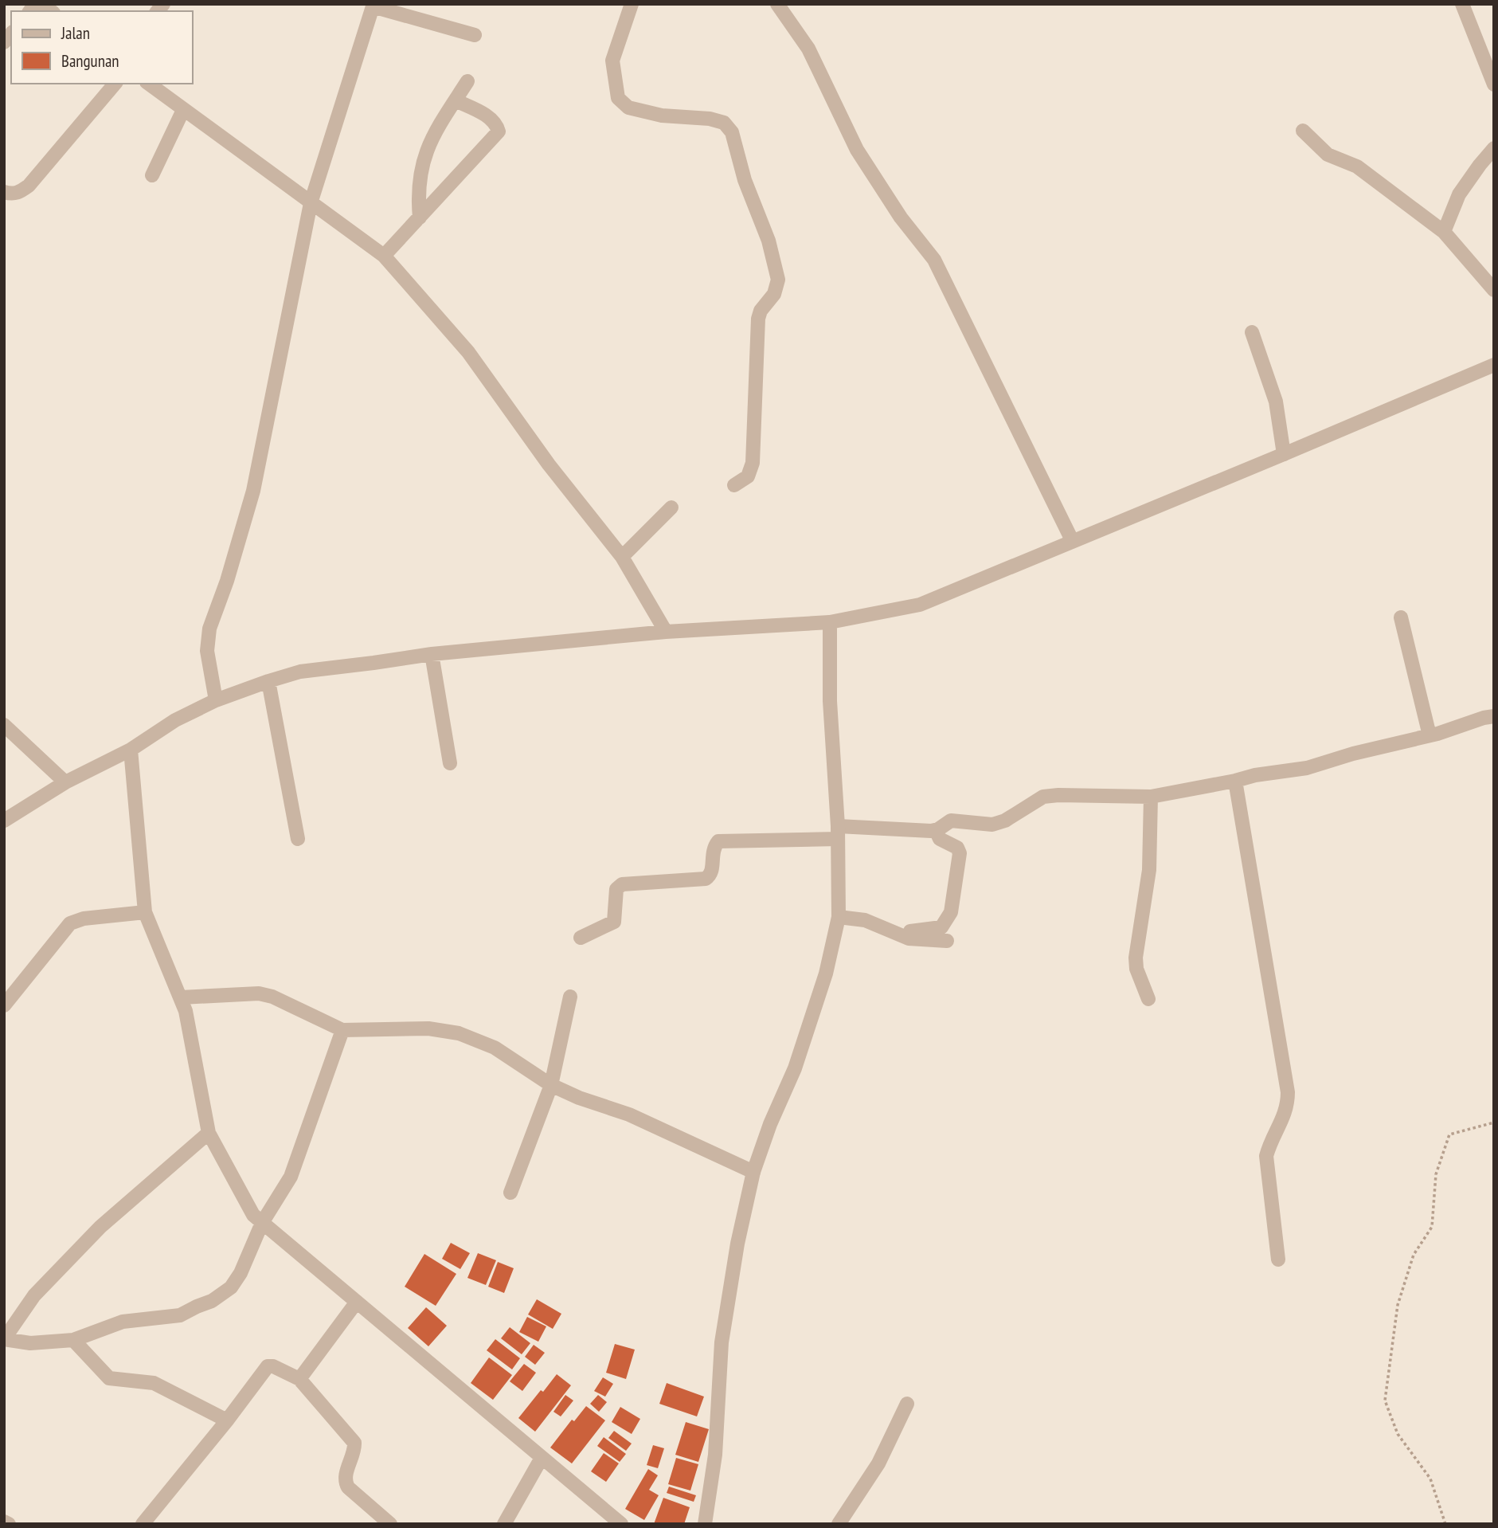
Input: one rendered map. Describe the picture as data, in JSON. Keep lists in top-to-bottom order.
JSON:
{
  "legend": ["Jalan", "Bangunan"]
}
